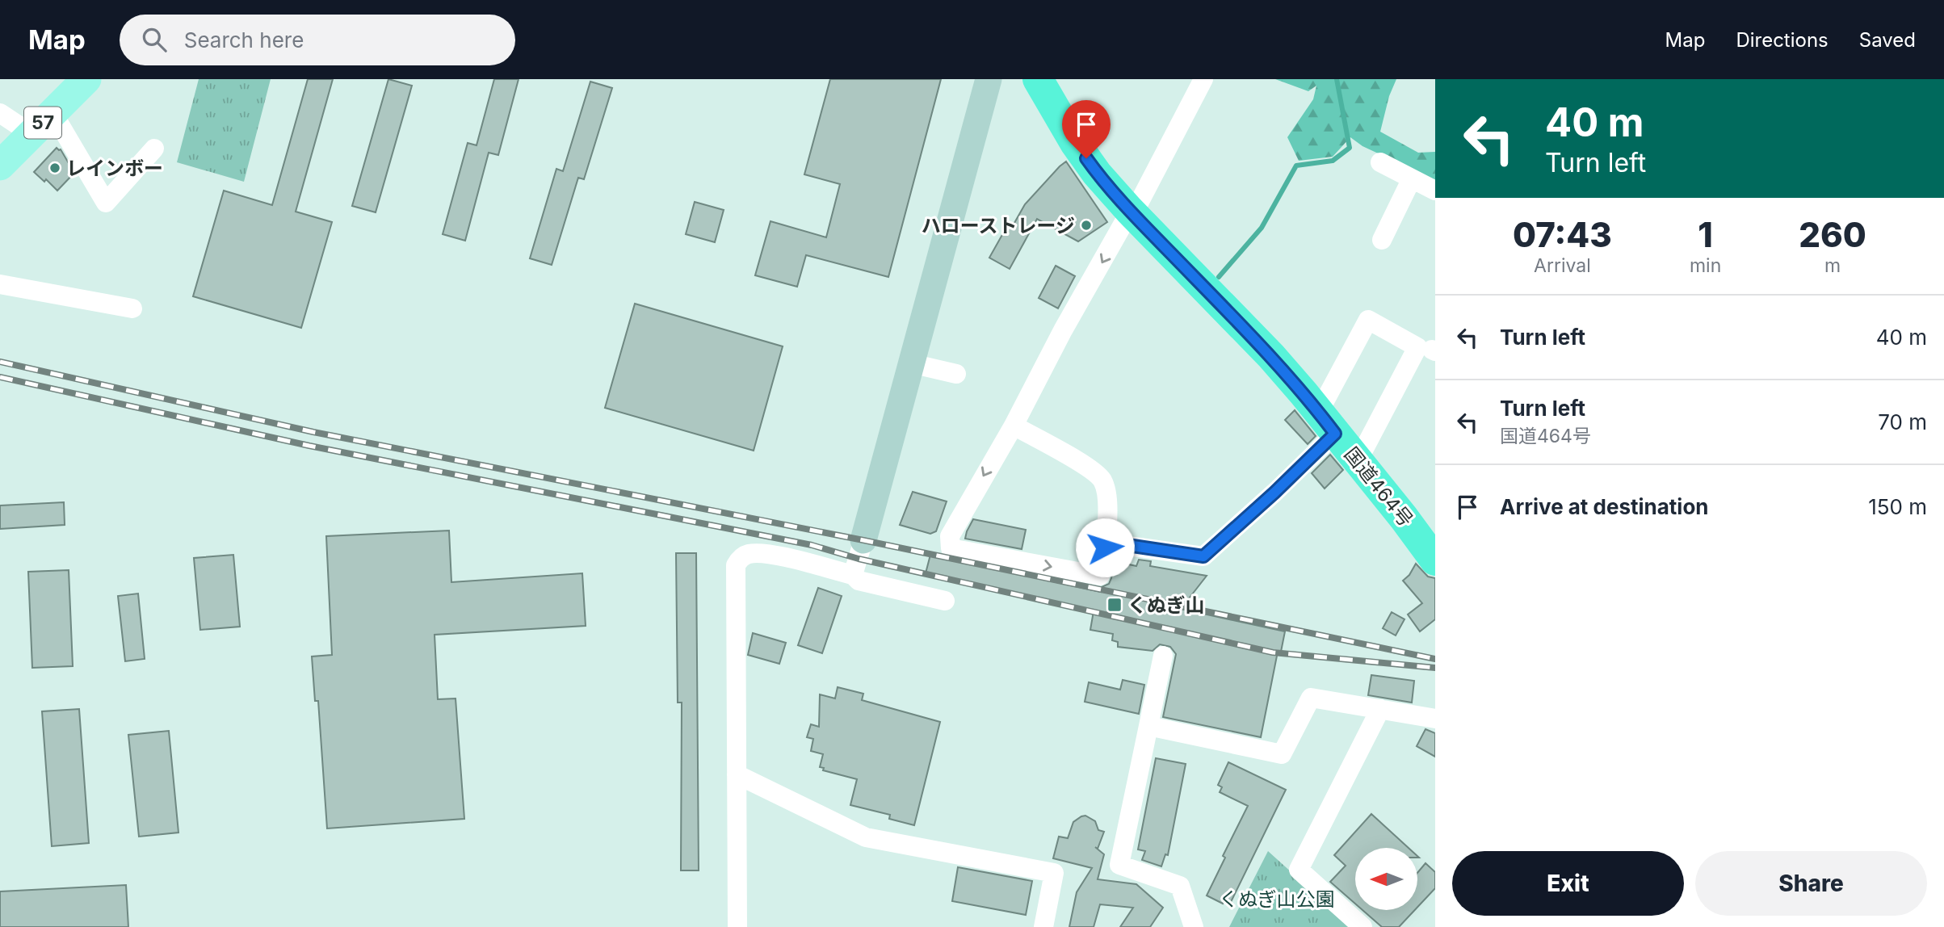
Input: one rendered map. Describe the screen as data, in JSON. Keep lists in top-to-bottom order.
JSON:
{
  "streets": {
    "highway": ["国道464号"],
    "main road": ["57"]
  },
  "parks": ["くぬぎ山公園"],
  "places": {
    "other": ["レインボー", "ハローストレージ"],
    "transit": ["くぬぎ山"]
  },
  "north": "left",
  "page": {
    "header": "Map",
    "search": "Search here",
    "nav": ["Map", "Directions", "Saved"],
    "turn": ["40 m", "Turn left"],
    "eta": [
      "07:43",
      "Arrival",
      "1",
      "min",
      "260",
      "m"
    ],
    "list": [
      {
        "name": "Turn left",
        "value": "40 m"
      },
      {
        "name": "Turn left",
        "note": "国道464号",
        "value": "70 m"
      },
      {
        "name": "Arrive at destination",
        "value": "150 m"
      }
    ],
    "buttons": ["Exit", "Share"]
  }
}
